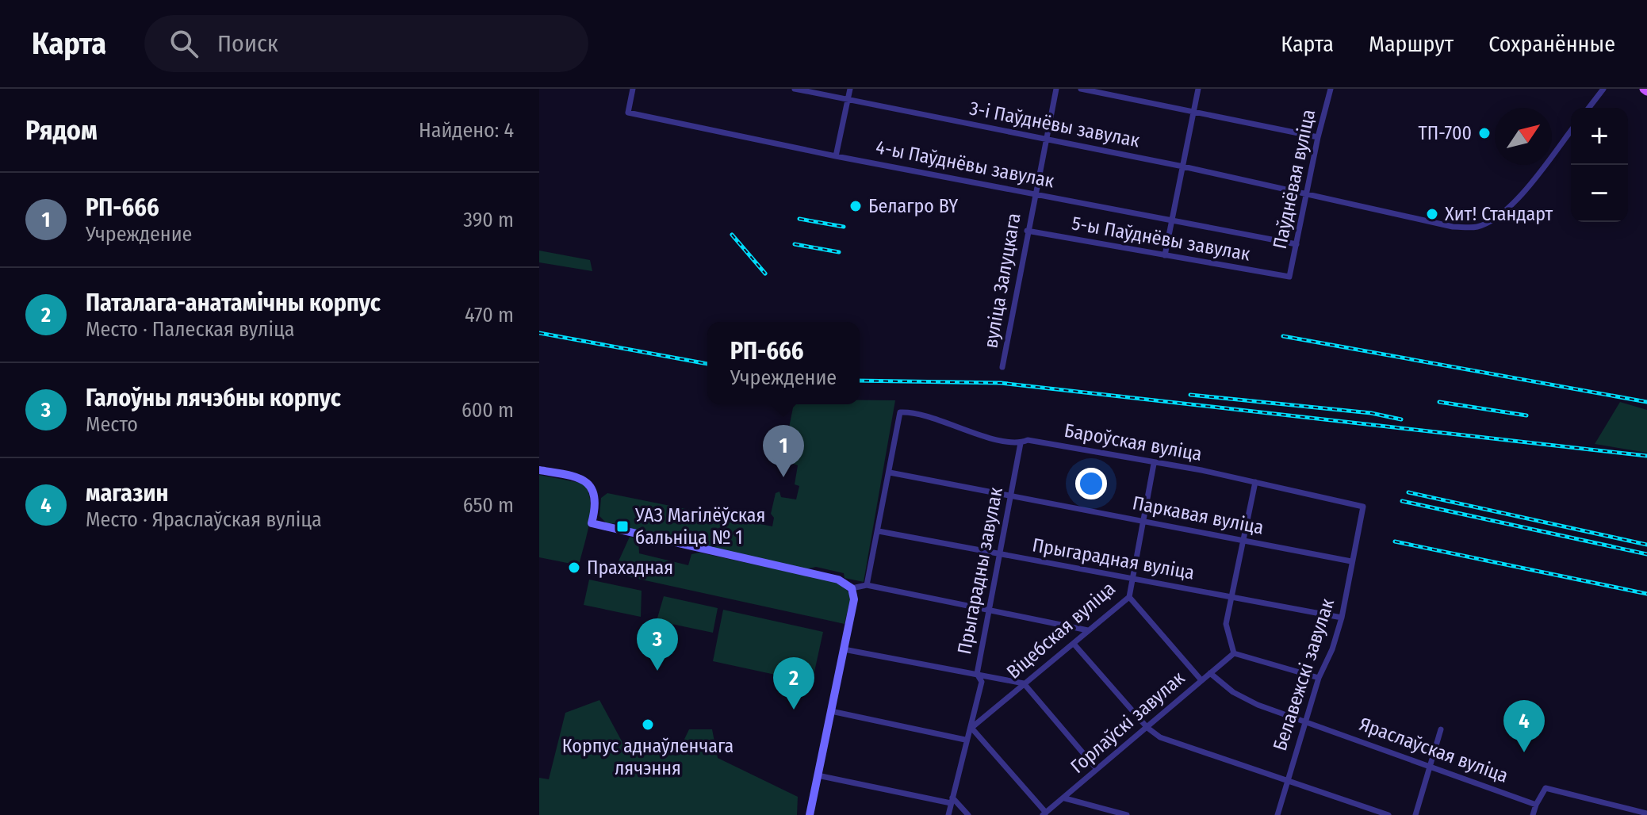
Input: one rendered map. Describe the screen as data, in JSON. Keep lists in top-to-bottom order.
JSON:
{
  "streets": {
    "street": [
      "3-і Паўднёвы завулак",
      "4-ы Паўднёвы завулак",
      "Паўднёвая вуліца",
      "5-ы Паўднёвы завулак",
      "вуліца Залуцкага",
      "Бароўская вуліца",
      "Паркавая вуліца",
      "Прыгарадная вуліца",
      "Прыгарадны завулак",
      "Віцебская вуліца",
      "Белавежскі завулак",
      "Горлаўскі завулак",
      "Яраслаўская вуліца"
    ]
  },
  "crossings": [
    ["3-і Паўднёвы завулак", "Паўднёвая вуліца"],
    ["3-і Паўднёвы завулак", "вуліца Залуцкага"],
    ["4-ы Паўднёвы завулак", "Паўднёвая вуліца"],
    ["4-ы Паўднёвы завулак", "вуліца Залуцкага"],
    ["Паўднёвая вуліца", "5-ы Паўднёвы завулак"],
    ["5-ы Паўднёвы завулак", "вуліца Залуцкага"],
    ["Бароўская вуліца", "Паркавая вуліца"],
    ["Бароўская вуліца", "Прыгарадны завулак"],
    ["Бароўская вуліца", "Віцебская вуліца"],
    ["Бароўская вуліца", "Белавежскі завулак"],
    ["Паркавая вуліца", "Прыгарадны завулак"],
    ["Паркавая вуліца", "Віцебская вуліца"],
    ["Паркавая вуліца", "Белавежскі завулак"],
    ["Прыгарадная вуліца", "Прыгарадны завулак"],
    ["Прыгарадная вуліца", "Віцебская вуліца"],
    ["Прыгарадная вуліца", "Белавежскі завулак"],
    ["Прыгарадны завулак", "Віцебская вуліца"],
    ["Белавежскі завулак", "Яраслаўская вуліца"],
    ["Горлаўскі завулак", "Яраслаўская вуліца"]
  ],
  "places": {
    "other": [
      "ТП-700",
      "Белагро BY",
      "Хит! Стандарт",
      "Прахадная",
      "Корпус аднаўленчага лячэння"
    ],
    "transit": ["УАЗ Магілёўская бальніца № 1"]
  },
  "north": "top right",
  "page": {
    "header": "Карта",
    "search": "Поиск",
    "nav": ["Карта", "Маршрут", "Сохранённые"],
    "heading": ["Рядом", "Найдено: 4"],
    "map_buttons": ["+", "−"],
    "list": [
      {
        "mark": "1",
        "name": "РП-666",
        "note": "Учреждение",
        "value": "390 m"
      },
      {
        "mark": "2",
        "name": "Паталага-анатамічны корпус",
        "note": "Место · Палеская вуліца",
        "value": "470 m"
      },
      {
        "mark": "3",
        "name": "Галоўны лячэбны корпус",
        "note": "Место",
        "value": "600 m"
      },
      {
        "mark": "4",
        "name": "магазин",
        "note": "Место · Яраслаўская вуліца",
        "value": "650 m"
      }
    ],
    "popup": ["РП-666", "Учреждение"],
    "pins": [
      "1",
      "3",
      "2",
      "4"
    ]
  }
}
